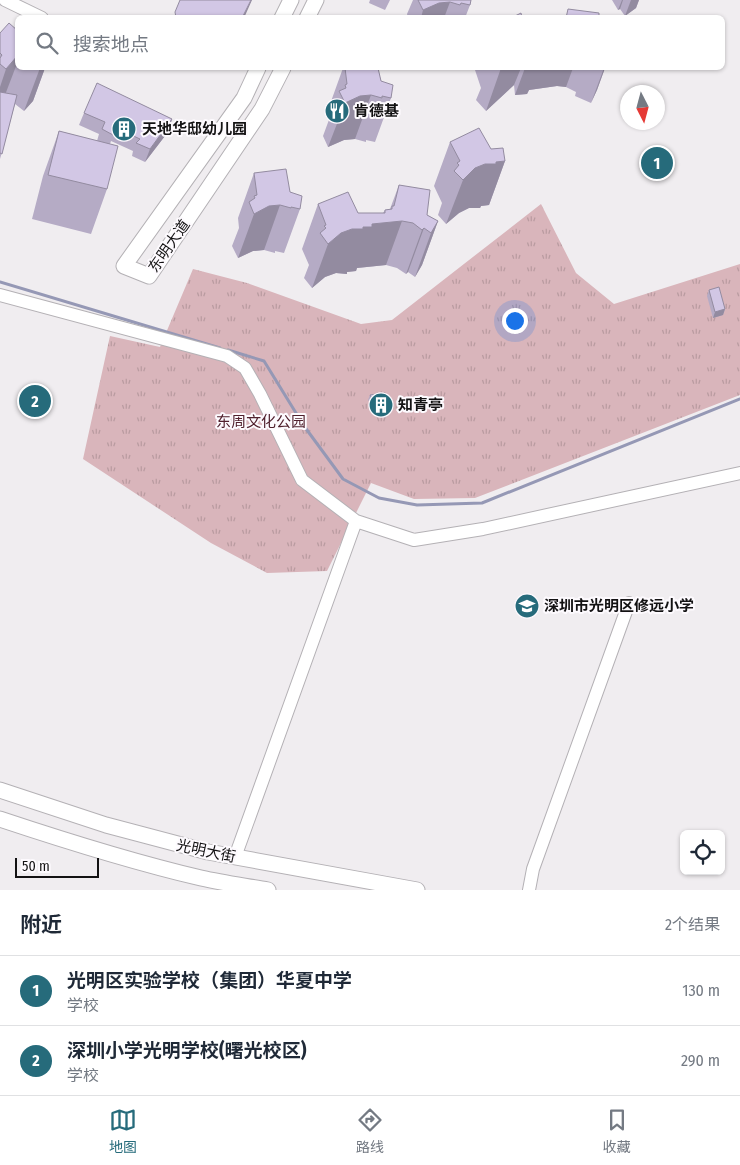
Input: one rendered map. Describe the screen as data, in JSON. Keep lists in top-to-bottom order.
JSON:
{
  "streets": {
    "main road": ["东明大道", "光明大街"]
  },
  "parks": ["东周文化公园"],
  "places": {
    "restaurant": ["肯德基"],
    "building": ["天地华邸幼儿园", "知青亭"],
    "school or university": ["深圳市光明区修远小学"]
  },
  "scale_bar": "50 m",
  "north": "bottom",
  "page": {
    "search": "搜索地点",
    "pins": ["1", "2"],
    "scale": "50 m",
    "heading": ["附近", "2个结果"],
    "list": [
      {
        "mark": "1",
        "name": "光明区实验学校（集团）华夏中学",
        "note": "学校",
        "value": "130 m"
      },
      {
        "mark": "2",
        "name": "深圳小学光明学校(曙光校区)",
        "note": "学校",
        "value": "290 m"
      }
    ],
    "nav": ["地图", "路线", "收藏"]
  }
}
